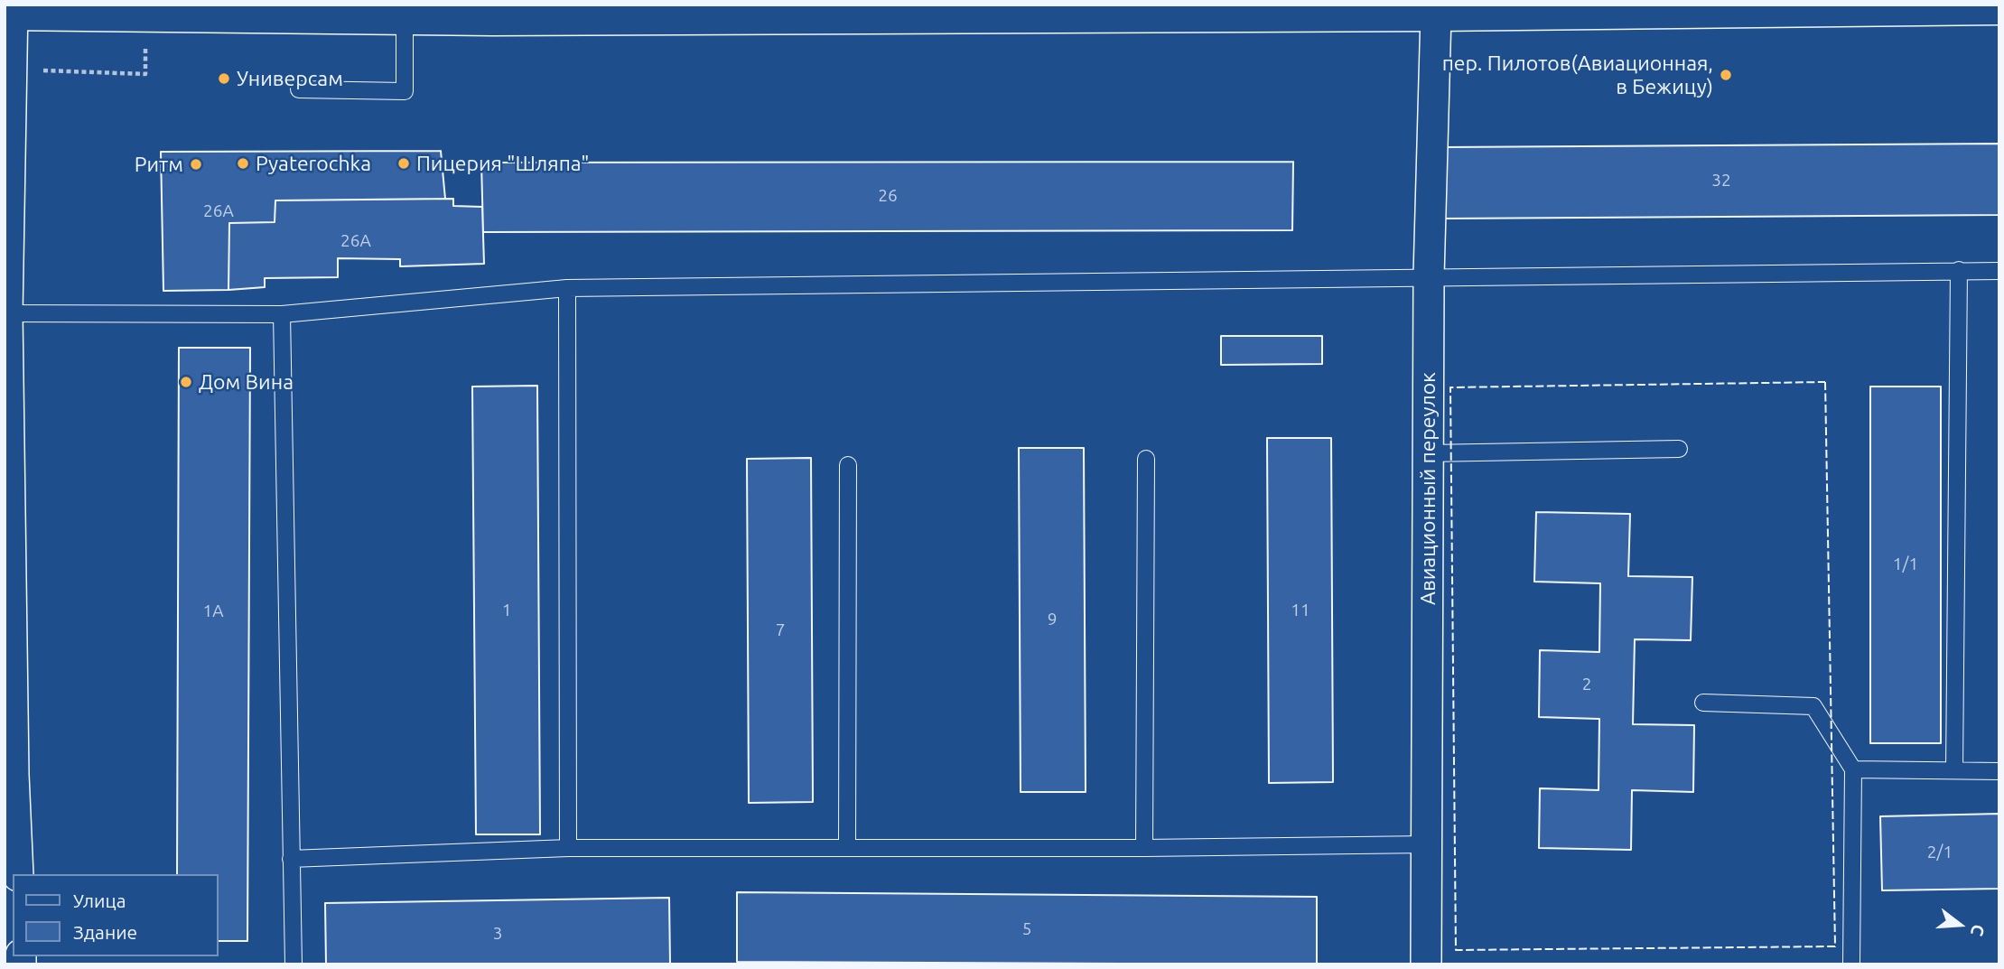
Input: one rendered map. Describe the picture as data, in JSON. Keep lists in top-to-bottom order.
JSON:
{
  "streets": {
    "street": ["Авиационный переулок"]
  },
  "places": [
    "пер. Пилотов(Авиационная, в Бежицу)",
    "Универсам",
    "Pyaterochka",
    "Пицерия \"Шляпа\"",
    "Ритм",
    "Дом Вина"
  ],
  "house_numbers": [
    "32",
    "26",
    "26А",
    "26А",
    "1/1",
    "1",
    "11",
    "1А",
    "9",
    "7",
    "2",
    "2/1",
    "5",
    "3"
  ],
  "legend": ["Улица", "Здание"],
  "north": "right"
}
